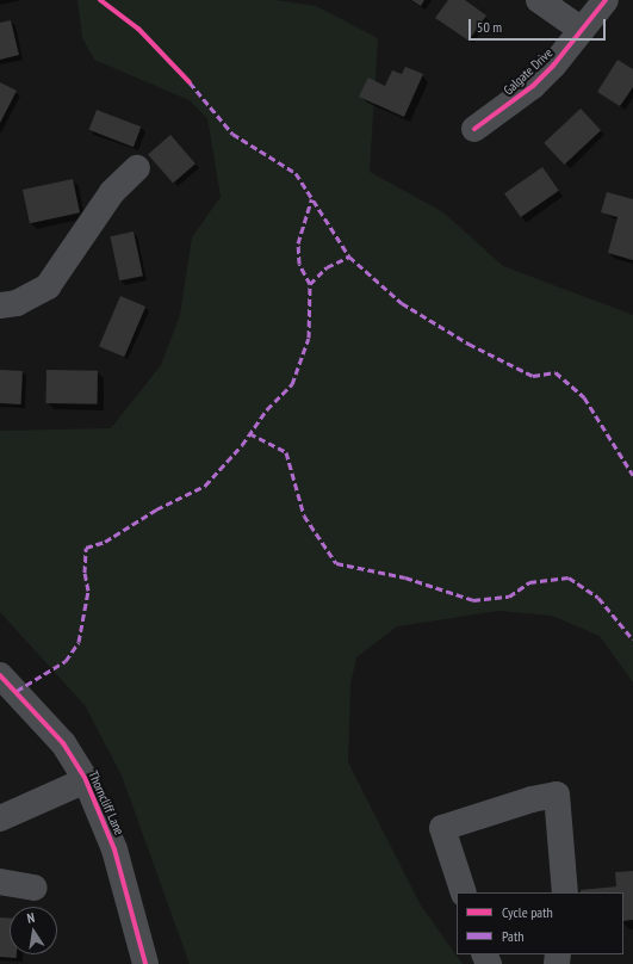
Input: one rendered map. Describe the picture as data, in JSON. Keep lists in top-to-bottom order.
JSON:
{
  "streets": {
    "street": ["Galgate Drive", "Thorncliff Lane"]
  },
  "legend": ["Cycle path", "Path"],
  "scale_bar": "50 m",
  "north": "top"
}
